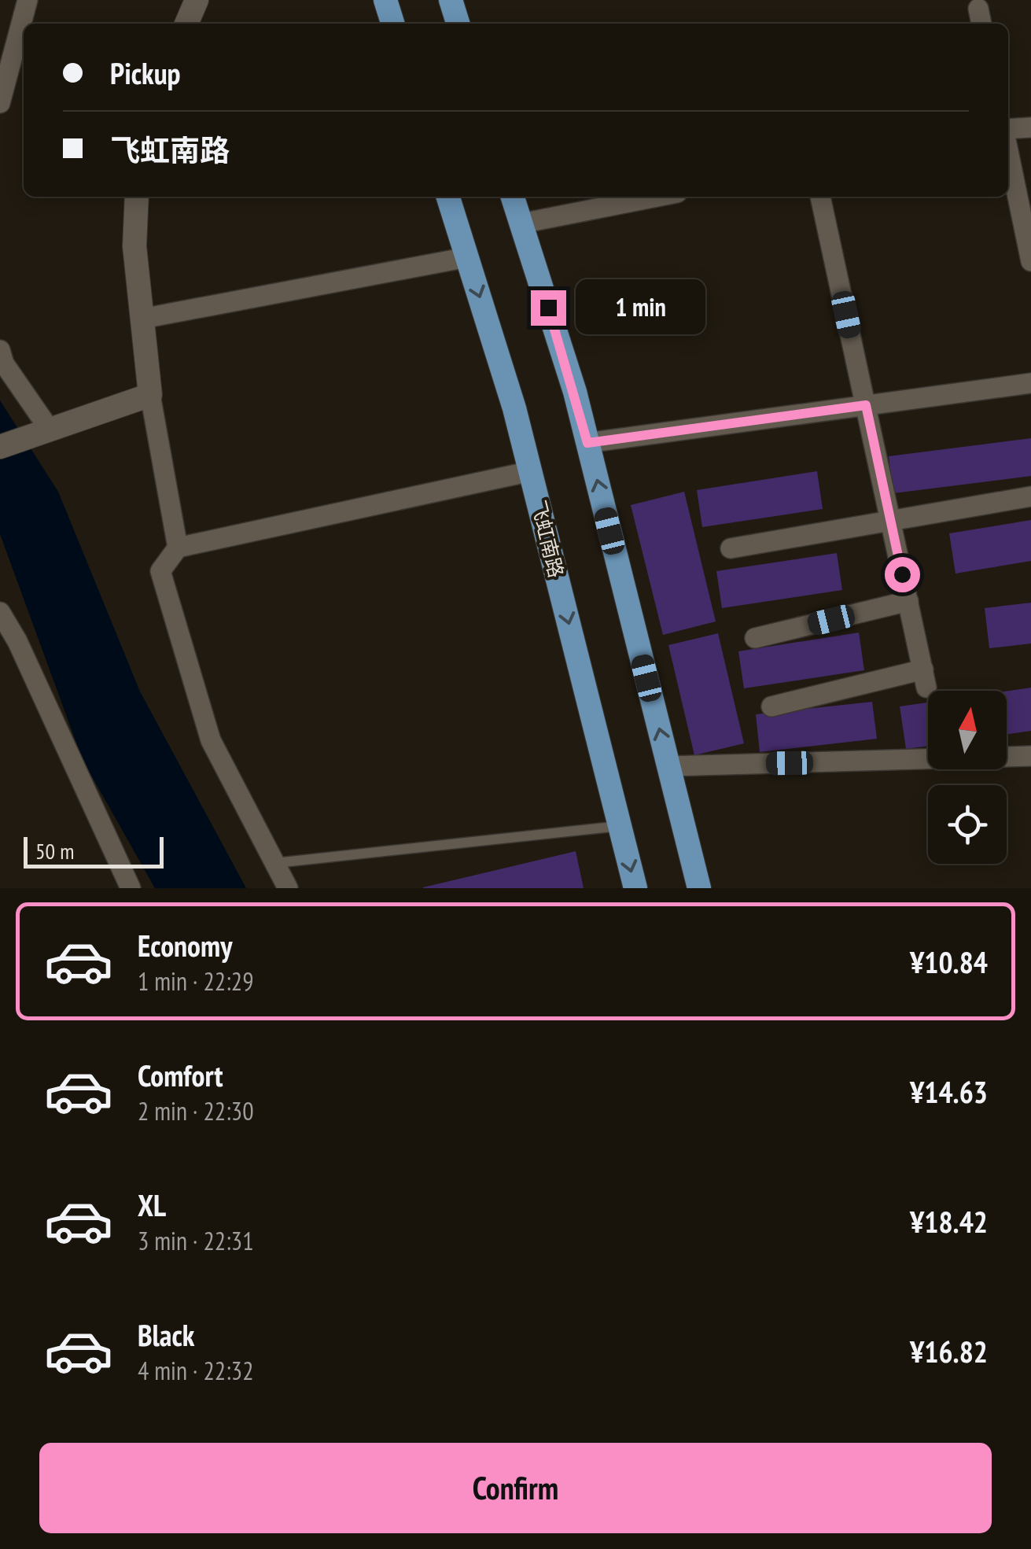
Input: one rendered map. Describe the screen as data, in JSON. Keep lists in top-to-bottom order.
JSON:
{
  "streets": {
    "main road": ["飞虹南路"]
  },
  "scale_bar": "50 m",
  "north": "top",
  "page": {
    "banner": ["Pickup", "飞虹南路"],
    "bubble": "1 min",
    "scale": "50 m",
    "list": [
      {
        "name": "Economy",
        "note": "1 min · 22:29",
        "value": "¥10.84"
      },
      {
        "name": "Comfort",
        "note": "2 min · 22:30",
        "value": "¥14.63"
      },
      {
        "name": "XL",
        "note": "3 min · 22:31",
        "value": "¥18.42"
      },
      {
        "name": "Black",
        "note": "4 min · 22:32",
        "value": "¥16.82"
      }
    ],
    "buttons": "Confirm"
  }
}
